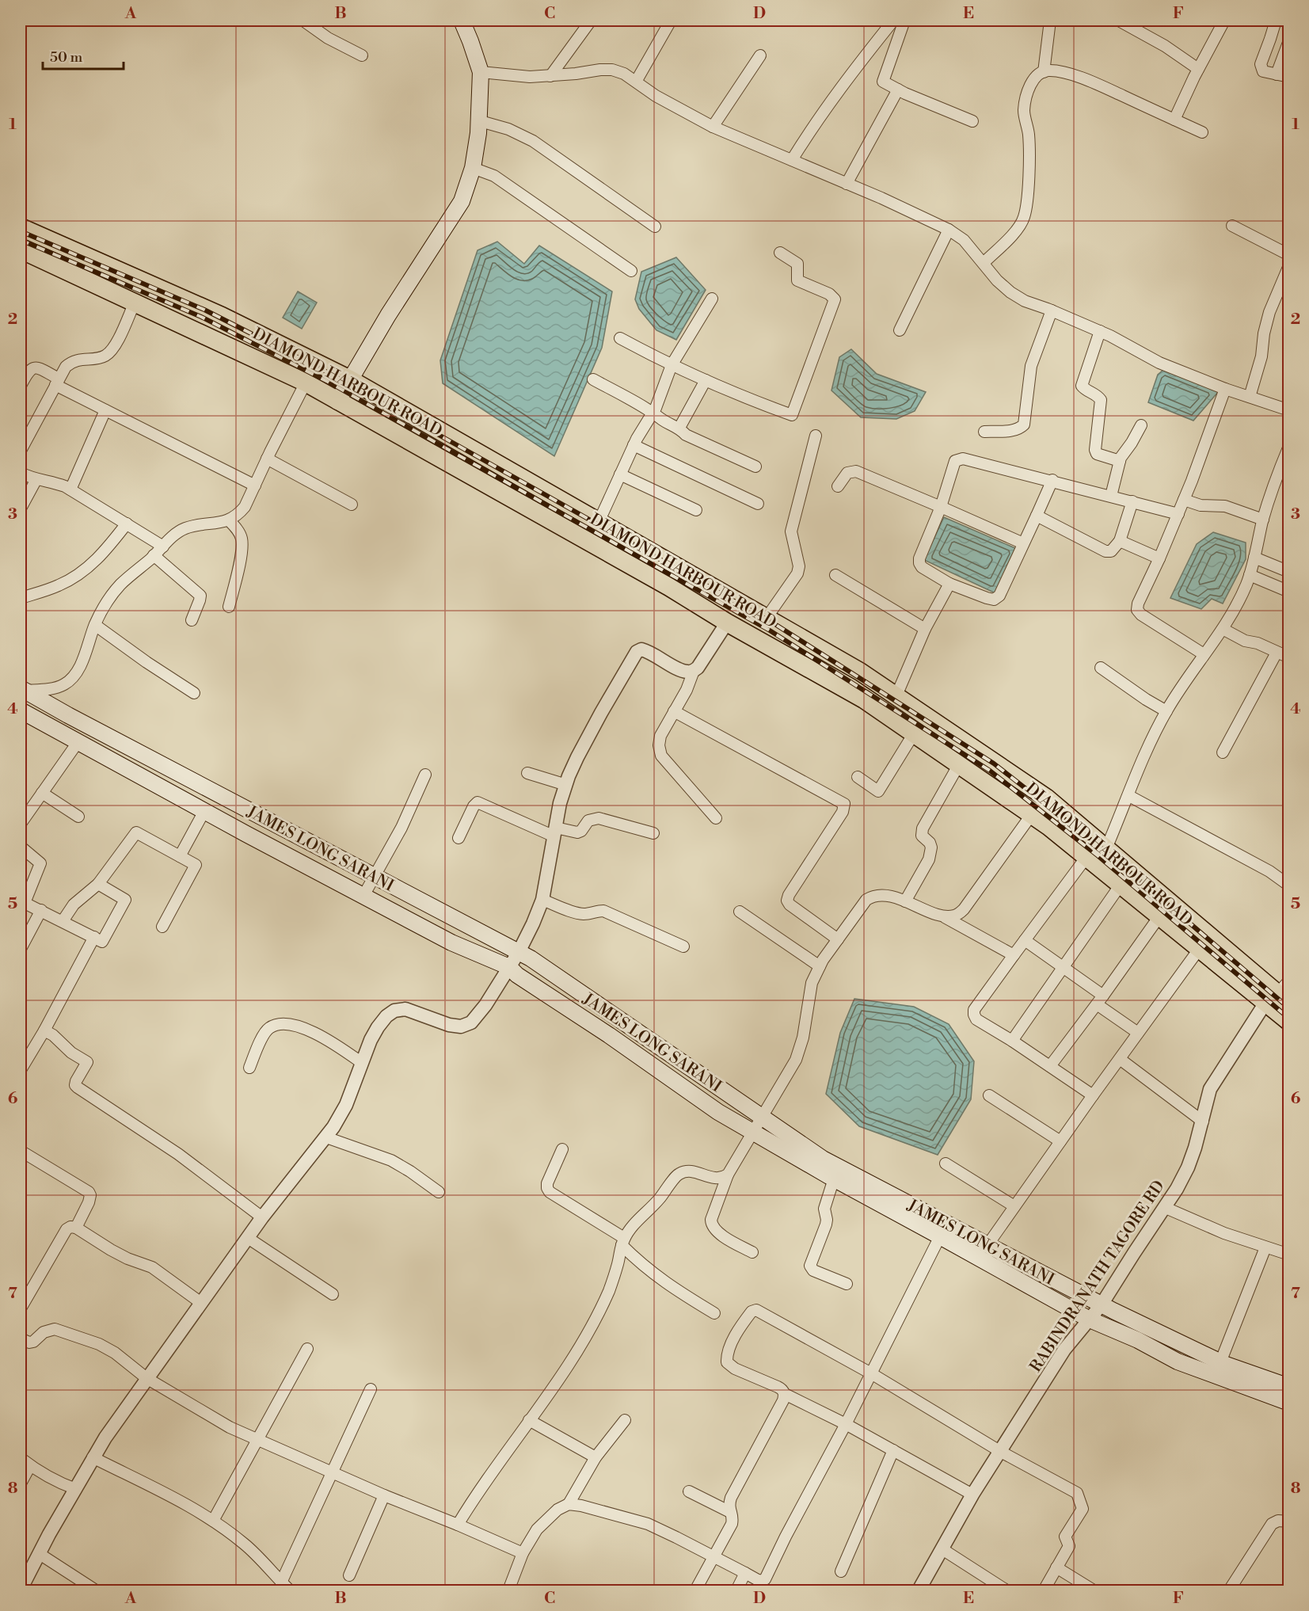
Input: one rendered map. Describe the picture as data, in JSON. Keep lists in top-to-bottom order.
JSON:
{
  "streets": {
    "highway": ["DIAMOND HARBOUR ROAD"],
    "main road": ["JAMES LONG SARANI"],
    "street": ["RABINDRANATH TAGORE RD"]
  },
  "crossings": [
    ["DIAMOND HARBOUR ROAD", "RABINDRANATH TAGORE RD"],
    ["JAMES LONG SARANI", "RABINDRANATH TAGORE RD"]
  ],
  "scale_bar": "50 m",
  "grid": {
    "columns": [
      "A",
      "B",
      "C",
      "D",
      "E",
      "F"
    ],
    "rows": [
      "1",
      "2",
      "3",
      "4",
      "5",
      "6",
      "7",
      "8"
    ]
  }
}
